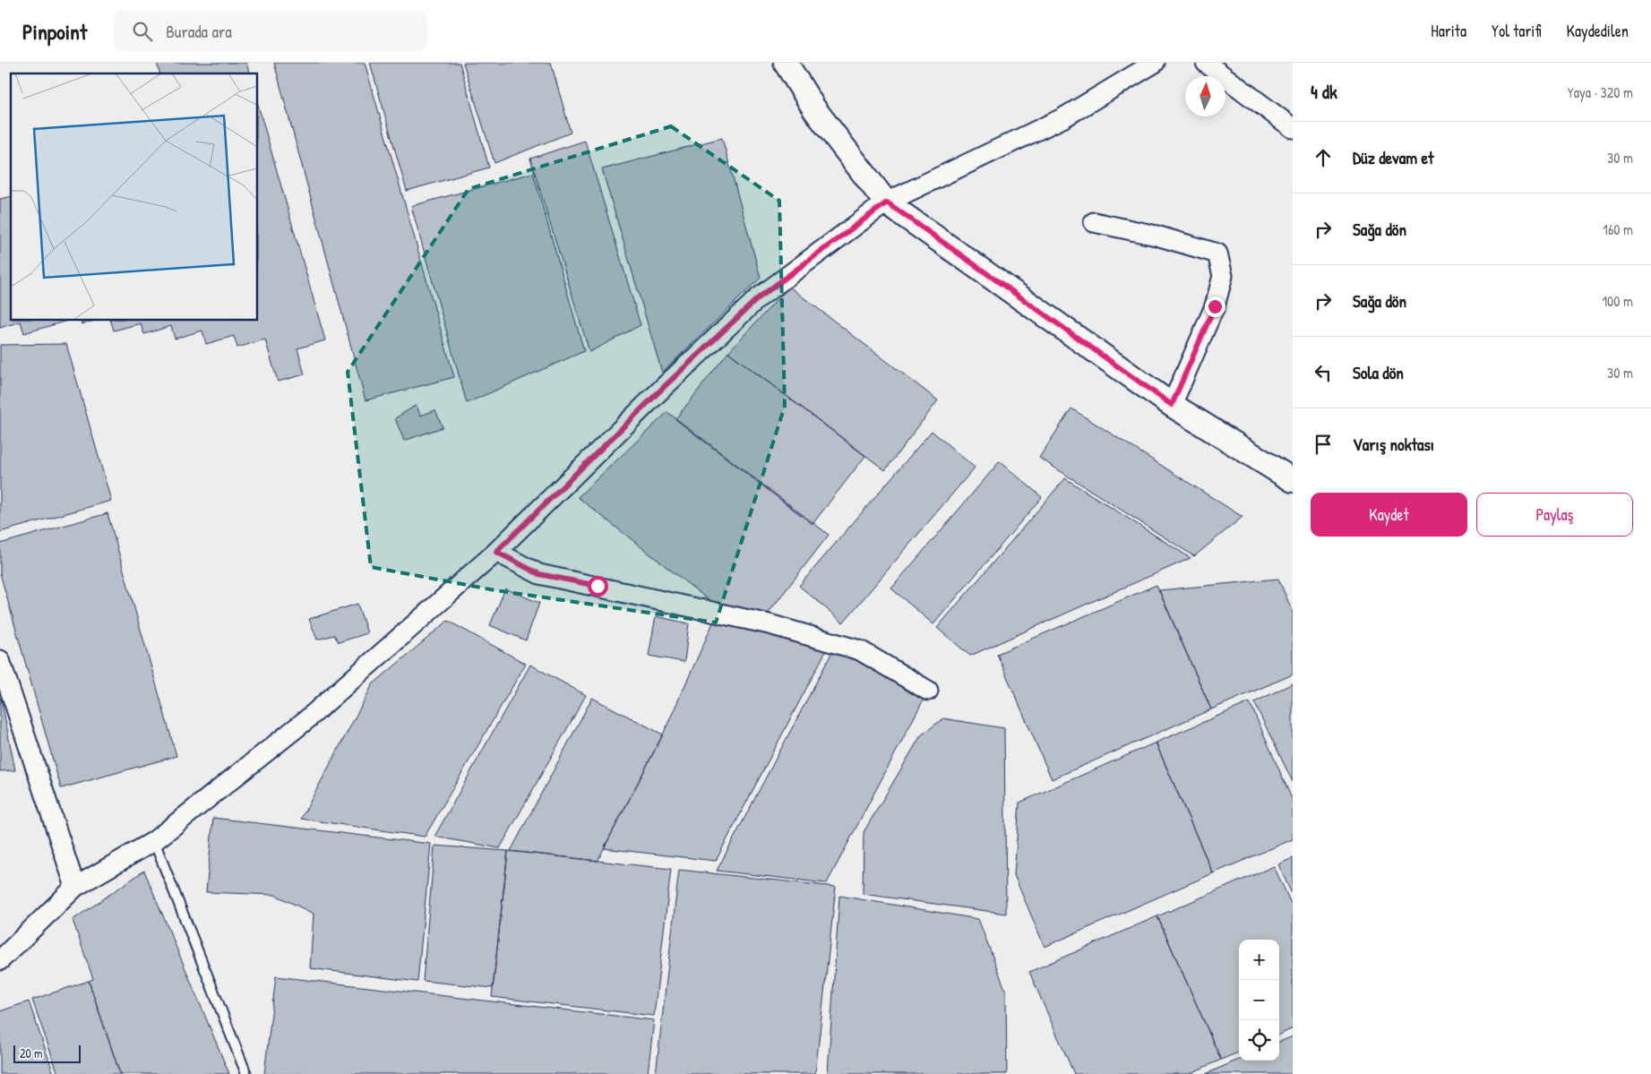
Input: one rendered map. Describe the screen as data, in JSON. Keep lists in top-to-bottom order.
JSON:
{
  "scale_bar": "20 m",
  "north": "top",
  "page": {
    "header": "Pinpoint",
    "search": "Burada ara",
    "nav": ["Harita", "Yol tarifi", "Kaydedilen"],
    "heading": ["4 dk", "Yaya · 320 m"],
    "list": [
      ["Düz devam et", "30 m"],
      ["Sağa dön", "160 m"],
      ["Sağa dön", "100 m"],
      ["Sola dön", "30 m"],
      "Varış noktası"
    ],
    "buttons": ["Kaydet", "Paylaş"],
    "map_buttons": ["+", "−"],
    "scale": "20 m"
  }
}
